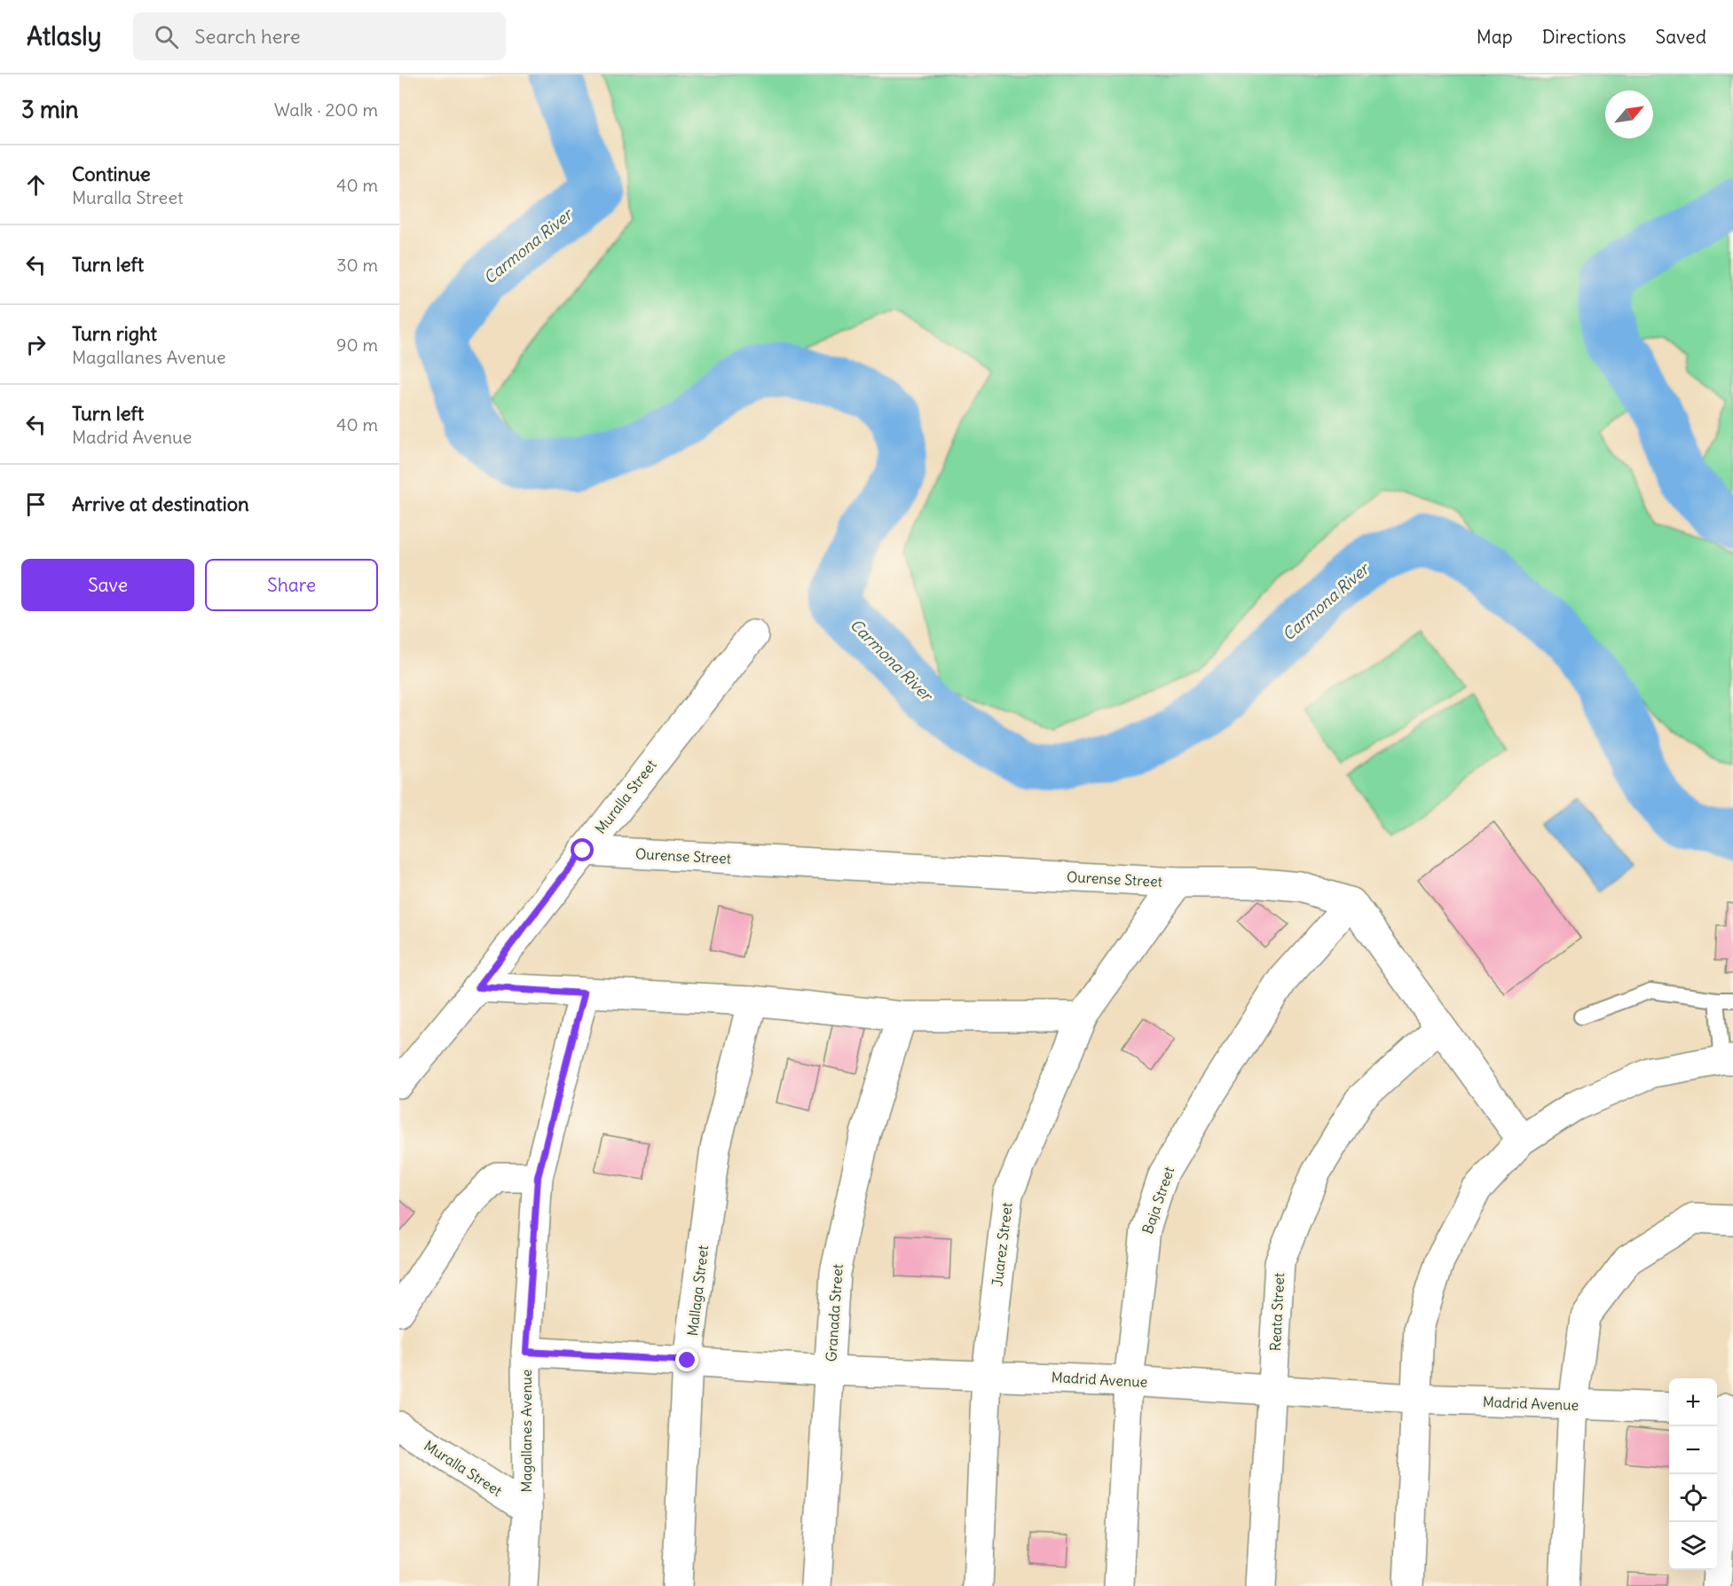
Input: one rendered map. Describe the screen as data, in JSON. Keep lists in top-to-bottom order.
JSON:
{
  "streets": {
    "street": [
      "Muralla Street",
      "Ourense Street",
      "Baja Street",
      "Juarez Street",
      "Mallaga Street",
      "Reata Street",
      "Granada Street",
      "Madrid Avenue",
      "Magallanes Avenue"
    ]
  },
  "crossings": [
    ["Muralla Street", "Ourense Street"],
    ["Muralla Street", "Magallanes Avenue"],
    ["Ourense Street", "Baja Street"],
    ["Ourense Street", "Juarez Street"],
    ["Baja Street", "Madrid Avenue"],
    ["Juarez Street", "Madrid Avenue"],
    ["Mallaga Street", "Madrid Avenue"],
    ["Reata Street", "Madrid Avenue"],
    ["Granada Street", "Madrid Avenue"],
    ["Madrid Avenue", "Magallanes Avenue"]
  ],
  "water": ["Carmona River"],
  "north": "top right",
  "page": {
    "header": "Atlasly",
    "search": "Search here",
    "nav": ["Map", "Directions", "Saved"],
    "heading": ["3 min", "Walk · 200 m"],
    "list": [
      ["Continue", "Muralla Street", "40 m"],
      ["Turn left", "30 m"],
      ["Turn right", "Magallanes Avenue", "90 m"],
      ["Turn left", "Madrid Avenue", "40 m"],
      "Arrive at destination"
    ],
    "buttons": ["Save", "Share"],
    "map_buttons": ["+", "−"]
  }
}
